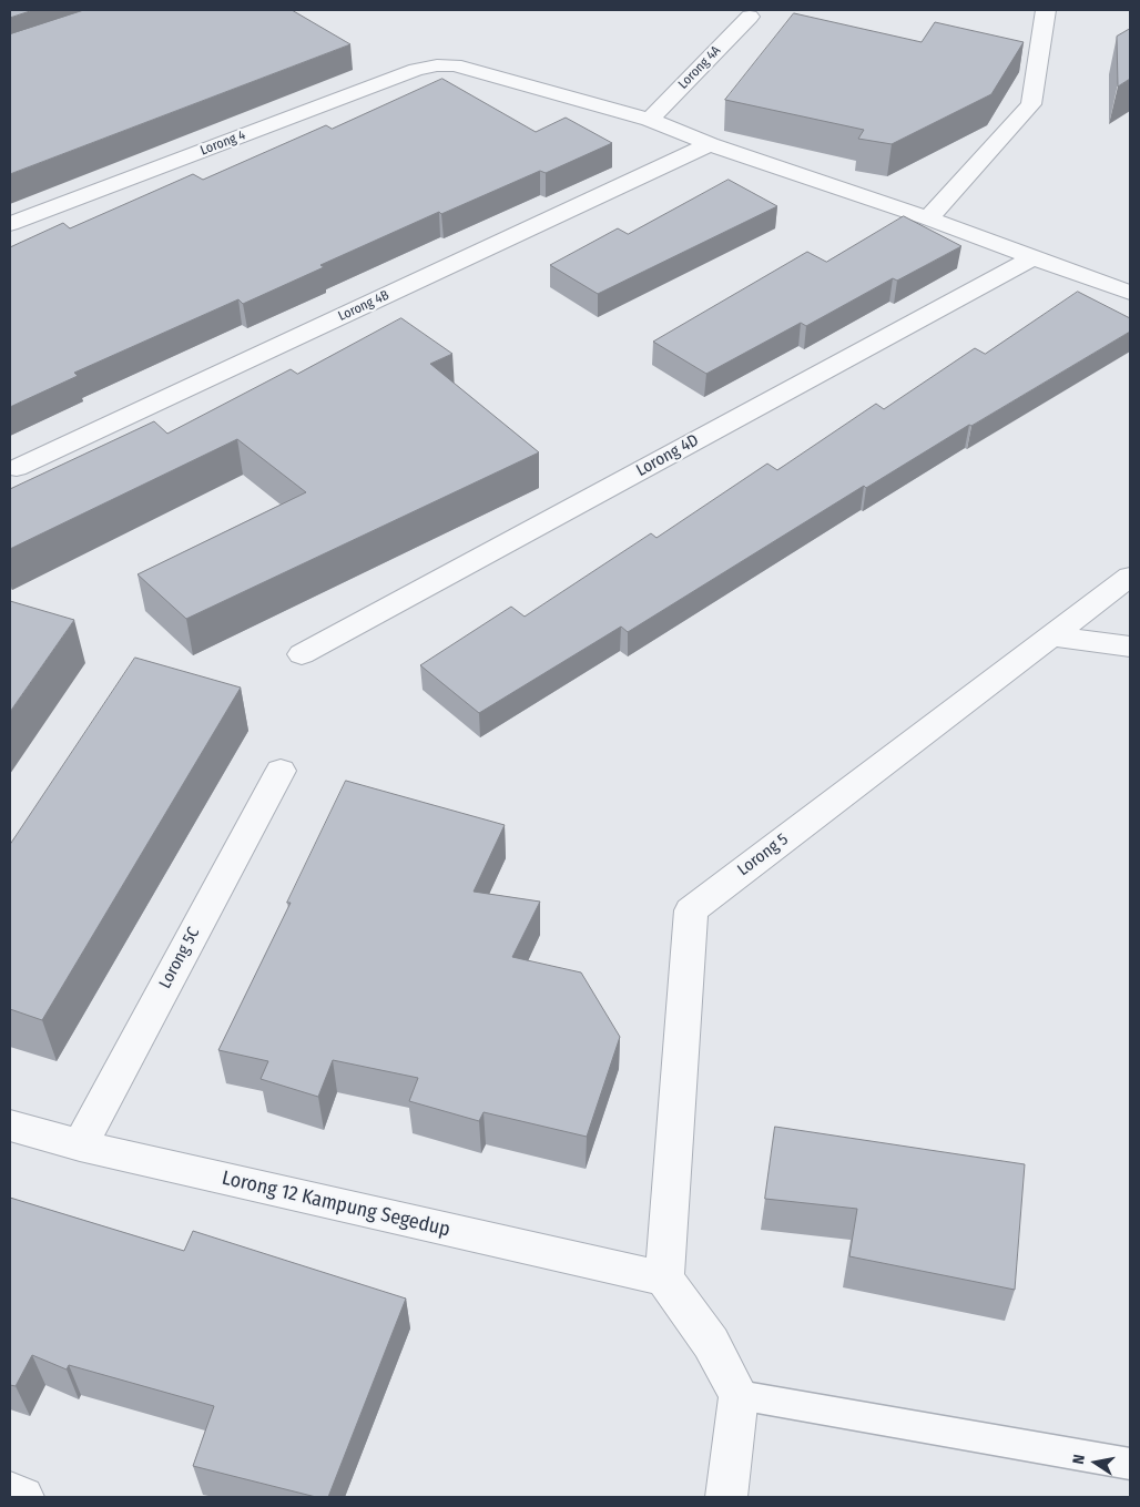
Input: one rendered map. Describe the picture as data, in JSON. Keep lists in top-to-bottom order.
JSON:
{
  "streets": {
    "street": [
      "Lorong 4A",
      "Lorong 4",
      "Lorong 4B",
      "Lorong 4D",
      "Lorong 5",
      "Lorong 5C",
      "Lorong 12 Kampung Segedup"
    ]
  },
  "crossings": [
    ["Lorong 4A", "Lorong 4"],
    ["Lorong 5", "Lorong 12 Kampung Segedup"],
    ["Lorong 5C", "Lorong 12 Kampung Segedup"]
  ],
  "north": "left"
}
